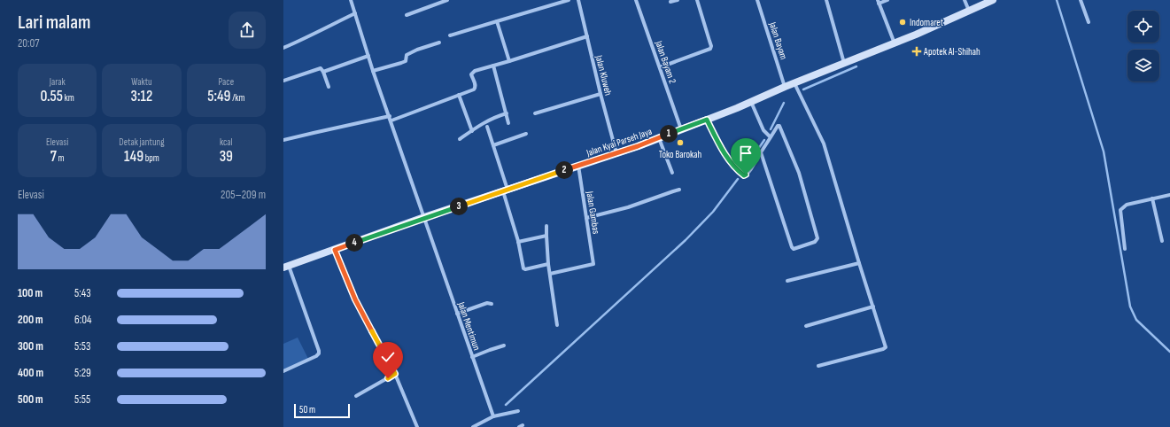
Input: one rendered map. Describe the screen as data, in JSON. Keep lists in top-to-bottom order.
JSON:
{
  "streets": {
    "main road": ["Jalan Kyai Parseh Jaya"],
    "street": [
      "Jalan Bayam",
      "Jalan Bayam 2",
      "Jalan Kluweh",
      "Jalan Gambas",
      "Jalan Mentimun"
    ]
  },
  "crossings": [
    ["Jalan Bayam", "Jalan Kyai Parseh Jaya"],
    ["Jalan Bayam 2", "Jalan Kyai Parseh Jaya"],
    ["Jalan Kluweh", "Jalan Kyai Parseh Jaya"],
    ["Jalan Kyai Parseh Jaya", "Jalan Gambas"],
    ["Jalan Kyai Parseh Jaya", "Jalan Mentimun"]
  ],
  "places": {
    "other": ["Indomaret", "Toko Barokah"],
    "health": ["Apotek Al-Shihah"]
  },
  "scale_bar": "50 m",
  "page": {
    "heading": ["Lari malam", "20:07"],
    "stats": [
      ["Jarak", "0.55 km"],
      ["Waktu", "3:12"],
      ["Pace", "5:49 /km"],
      ["Elevasi", "7 m"],
      ["Detak jantung", "149 bpm"],
      ["kcal", "39"]
    ],
    "pins": [
      "1",
      "2",
      "3",
      "4"
    ],
    "chart": ["Elevasi", "205–209 m"],
    "list": [
      {
        "name": "100 m",
        "note": "5:43"
      },
      {
        "name": "200 m",
        "note": "6:04"
      },
      {
        "name": "300 m",
        "note": "5:53"
      },
      {
        "name": "400 m",
        "note": "5:29"
      },
      {
        "name": "500 m",
        "note": "5:55"
      }
    ],
    "scale": "50 m"
  }
}
